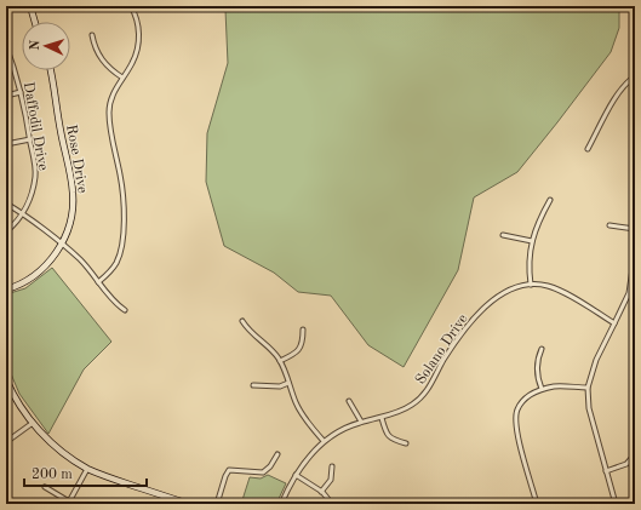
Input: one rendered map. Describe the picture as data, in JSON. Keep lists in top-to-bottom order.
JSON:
{
  "streets": {
    "main road": ["Rose Drive"],
    "street": ["Daffodil Drive", "Solano Drive"]
  },
  "scale_bar": "200 m",
  "north": "left"
}
